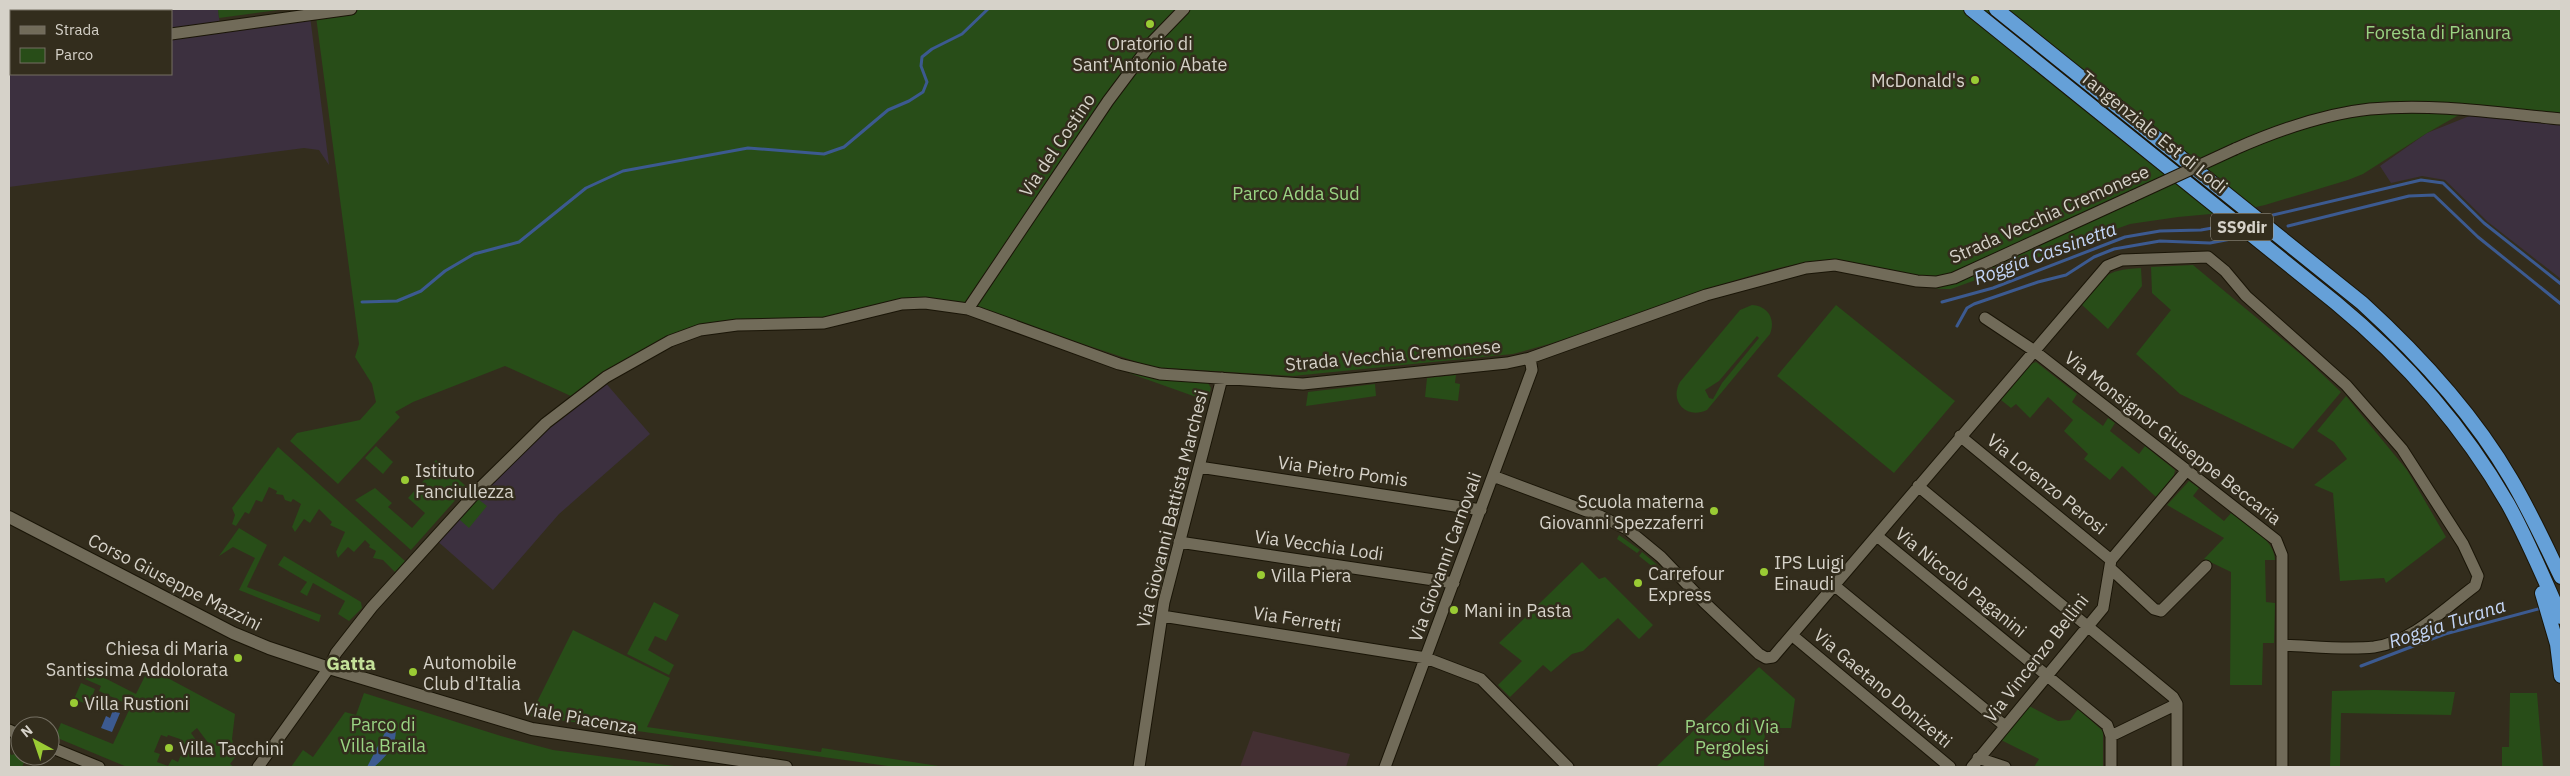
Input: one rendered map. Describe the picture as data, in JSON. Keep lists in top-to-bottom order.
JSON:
{
  "streets": {
    "highway": ["Tangenziale Est di Lodi", "SS9dir"],
    "street": [
      "Via del Costino",
      "Strada Vecchia Cremonese",
      "Via Monsignor Giuseppe Beccaria",
      "Via Pietro Pomis",
      "Via Lorenzo Perosi",
      "Via Giovanni Battista Marchesi",
      "Via Vecchia Lodi",
      "Via Giovanni Carnovali",
      "Corso Giuseppe Mazzini",
      "Via Niccolò Paganini",
      "Via Ferretti",
      "Via Vincenzo Bellini",
      "Via Gaetano Donizetti",
      "Viale Piacenza"
    ]
  },
  "crossings": [
    ["Via del Costino", "Strada Vecchia Cremonese"],
    ["Strada Vecchia Cremonese", "Via Giovanni Battista Marchesi"],
    ["Strada Vecchia Cremonese", "Via Giovanni Carnovali"],
    ["Strada Vecchia Cremonese", "Corso Giuseppe Mazzini"],
    ["Via Pietro Pomis", "Via Giovanni Battista Marchesi"],
    ["Via Pietro Pomis", "Via Giovanni Carnovali"],
    ["Via Lorenzo Perosi", "Via Vincenzo Bellini"],
    ["Via Giovanni Battista Marchesi", "Via Vecchia Lodi"],
    ["Via Giovanni Battista Marchesi", "Via Ferretti"],
    ["Via Vecchia Lodi", "Via Giovanni Carnovali"],
    ["Via Giovanni Carnovali", "Via Ferretti"],
    ["Corso Giuseppe Mazzini", "Viale Piacenza"],
    ["Via Niccolò Paganini", "Via Vincenzo Bellini"]
  ],
  "districts": ["Gatta"],
  "water": ["Roggia Cassinetta", "Roggia Turana"],
  "parks": [
    "Foresta di Pianura",
    "Parco Adda Sud",
    "Parco di Villa Braila",
    "Parco di Via Pergolesi"
  ],
  "places": [
    "Oratorio di Sant'Antonio Abate",
    "McDonald's",
    "Istituto Fanciullezza",
    "Scuola materna Giovanni Spezzaferri",
    "IPS Luigi Einaudi",
    "Villa Piera",
    "Carrefour Express",
    "Mani in Pasta",
    "Chiesa di Maria Santissima Addolorata",
    "Automobile Club d'Italia",
    "Villa Rustioni",
    "Villa Tacchini"
  ],
  "legend": ["Strada", "Parco"],
  "north": "top left"
}
